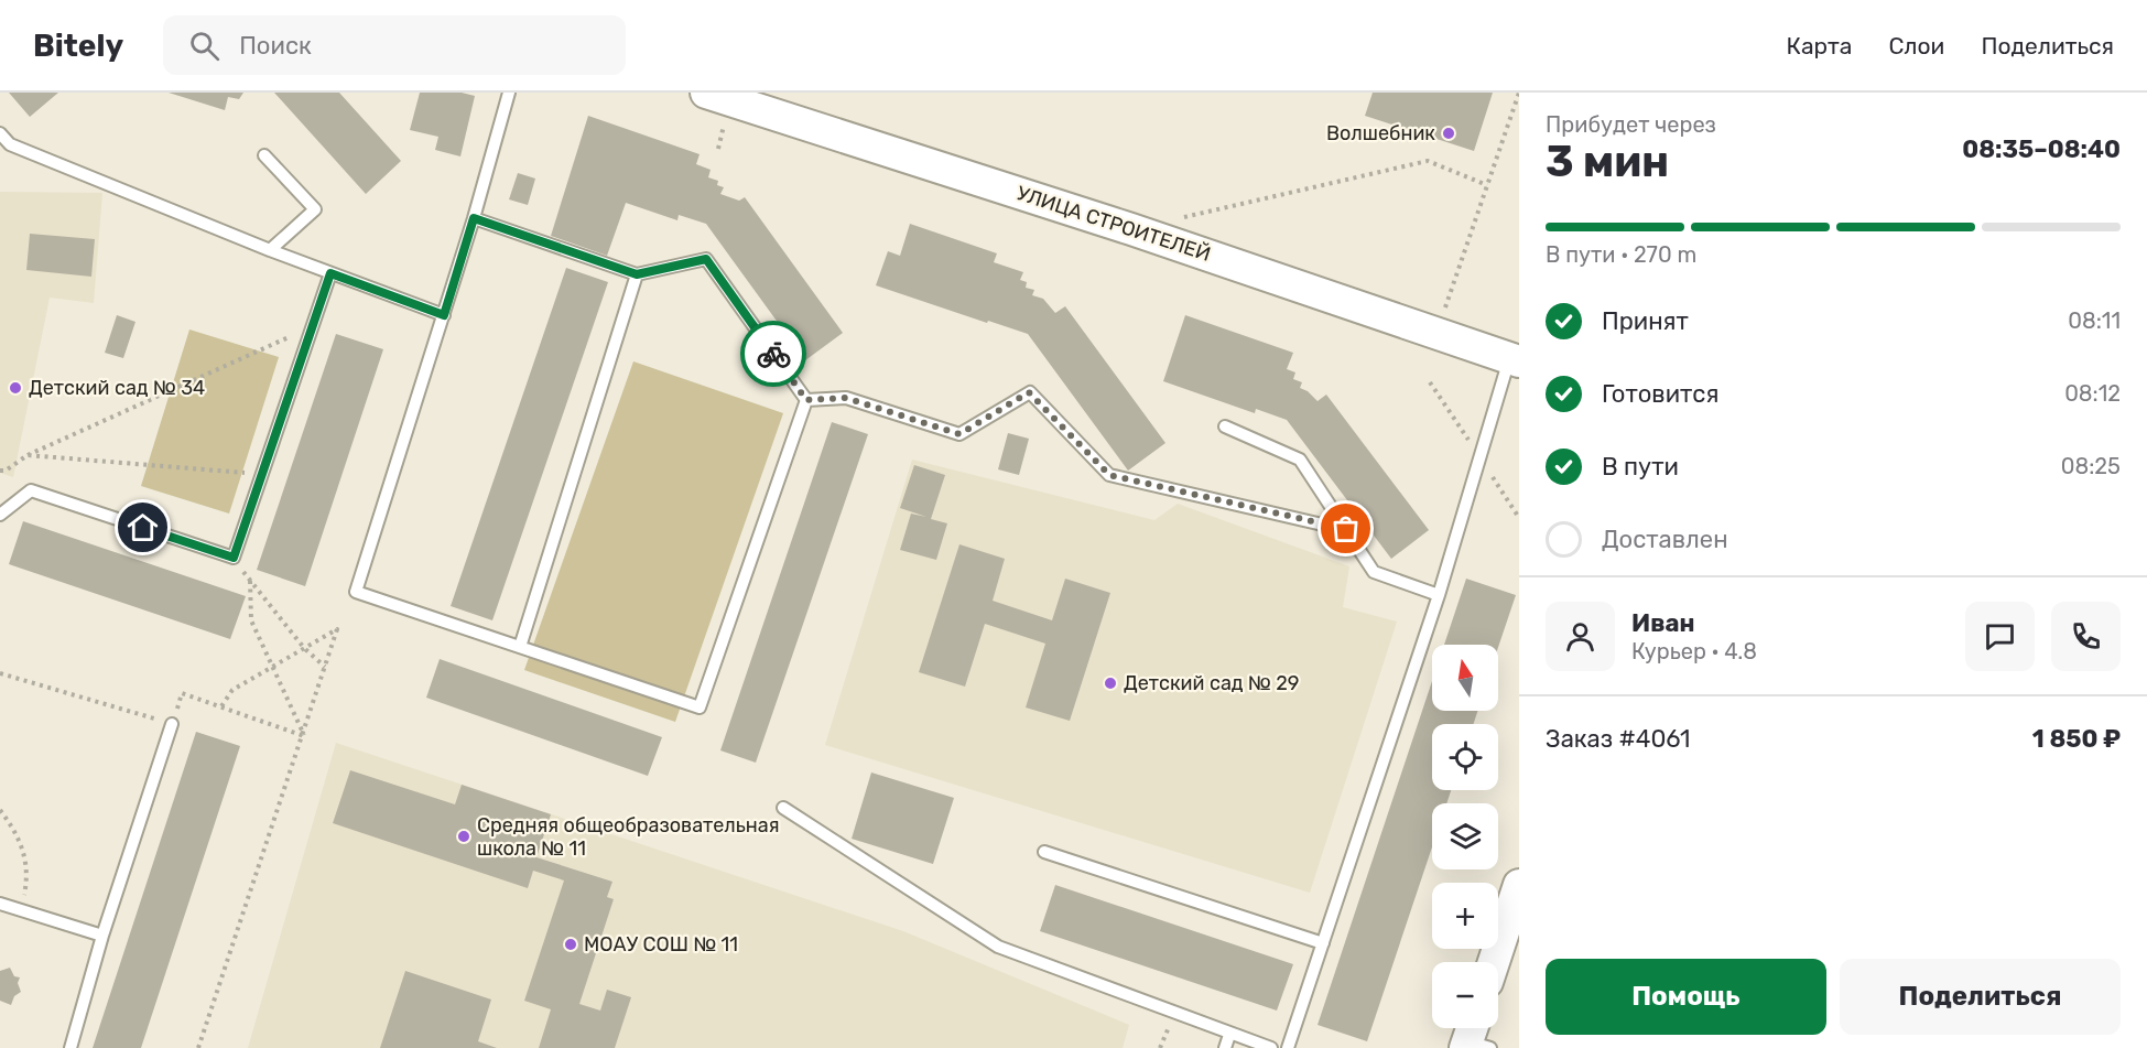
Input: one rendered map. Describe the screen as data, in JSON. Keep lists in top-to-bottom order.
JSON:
{
  "streets": {
    "main road": ["УЛИЦА СТРОИТЕЛЕЙ"]
  },
  "places": [
    "Волшебник",
    "Детский сад № 34",
    "Детский сад № 29",
    "Средняя общеобразовательная школа № 11",
    "МОАУ СОШ № 11"
  ],
  "north": "top",
  "page": {
    "header": "Bitely",
    "search": "Поиск",
    "nav": ["Карта", "Слои", "Поделиться"],
    "heading": ["3 мин", "Прибудет через", "08:35–08:40"],
    "panel": [
      "Иван",
      "Курьер · 4.8",
      "Заказ #4061",
      "1 850 ₽"
    ],
    "bar": "В пути · 270 m",
    "list": [
      ["Принят", "08:11"],
      ["Готовится", "08:12"],
      ["В пути", "08:25"],
      "Доставлен"
    ],
    "map_buttons": ["+", "−"],
    "buttons": ["Помощь", "Поделиться"]
  }
}
